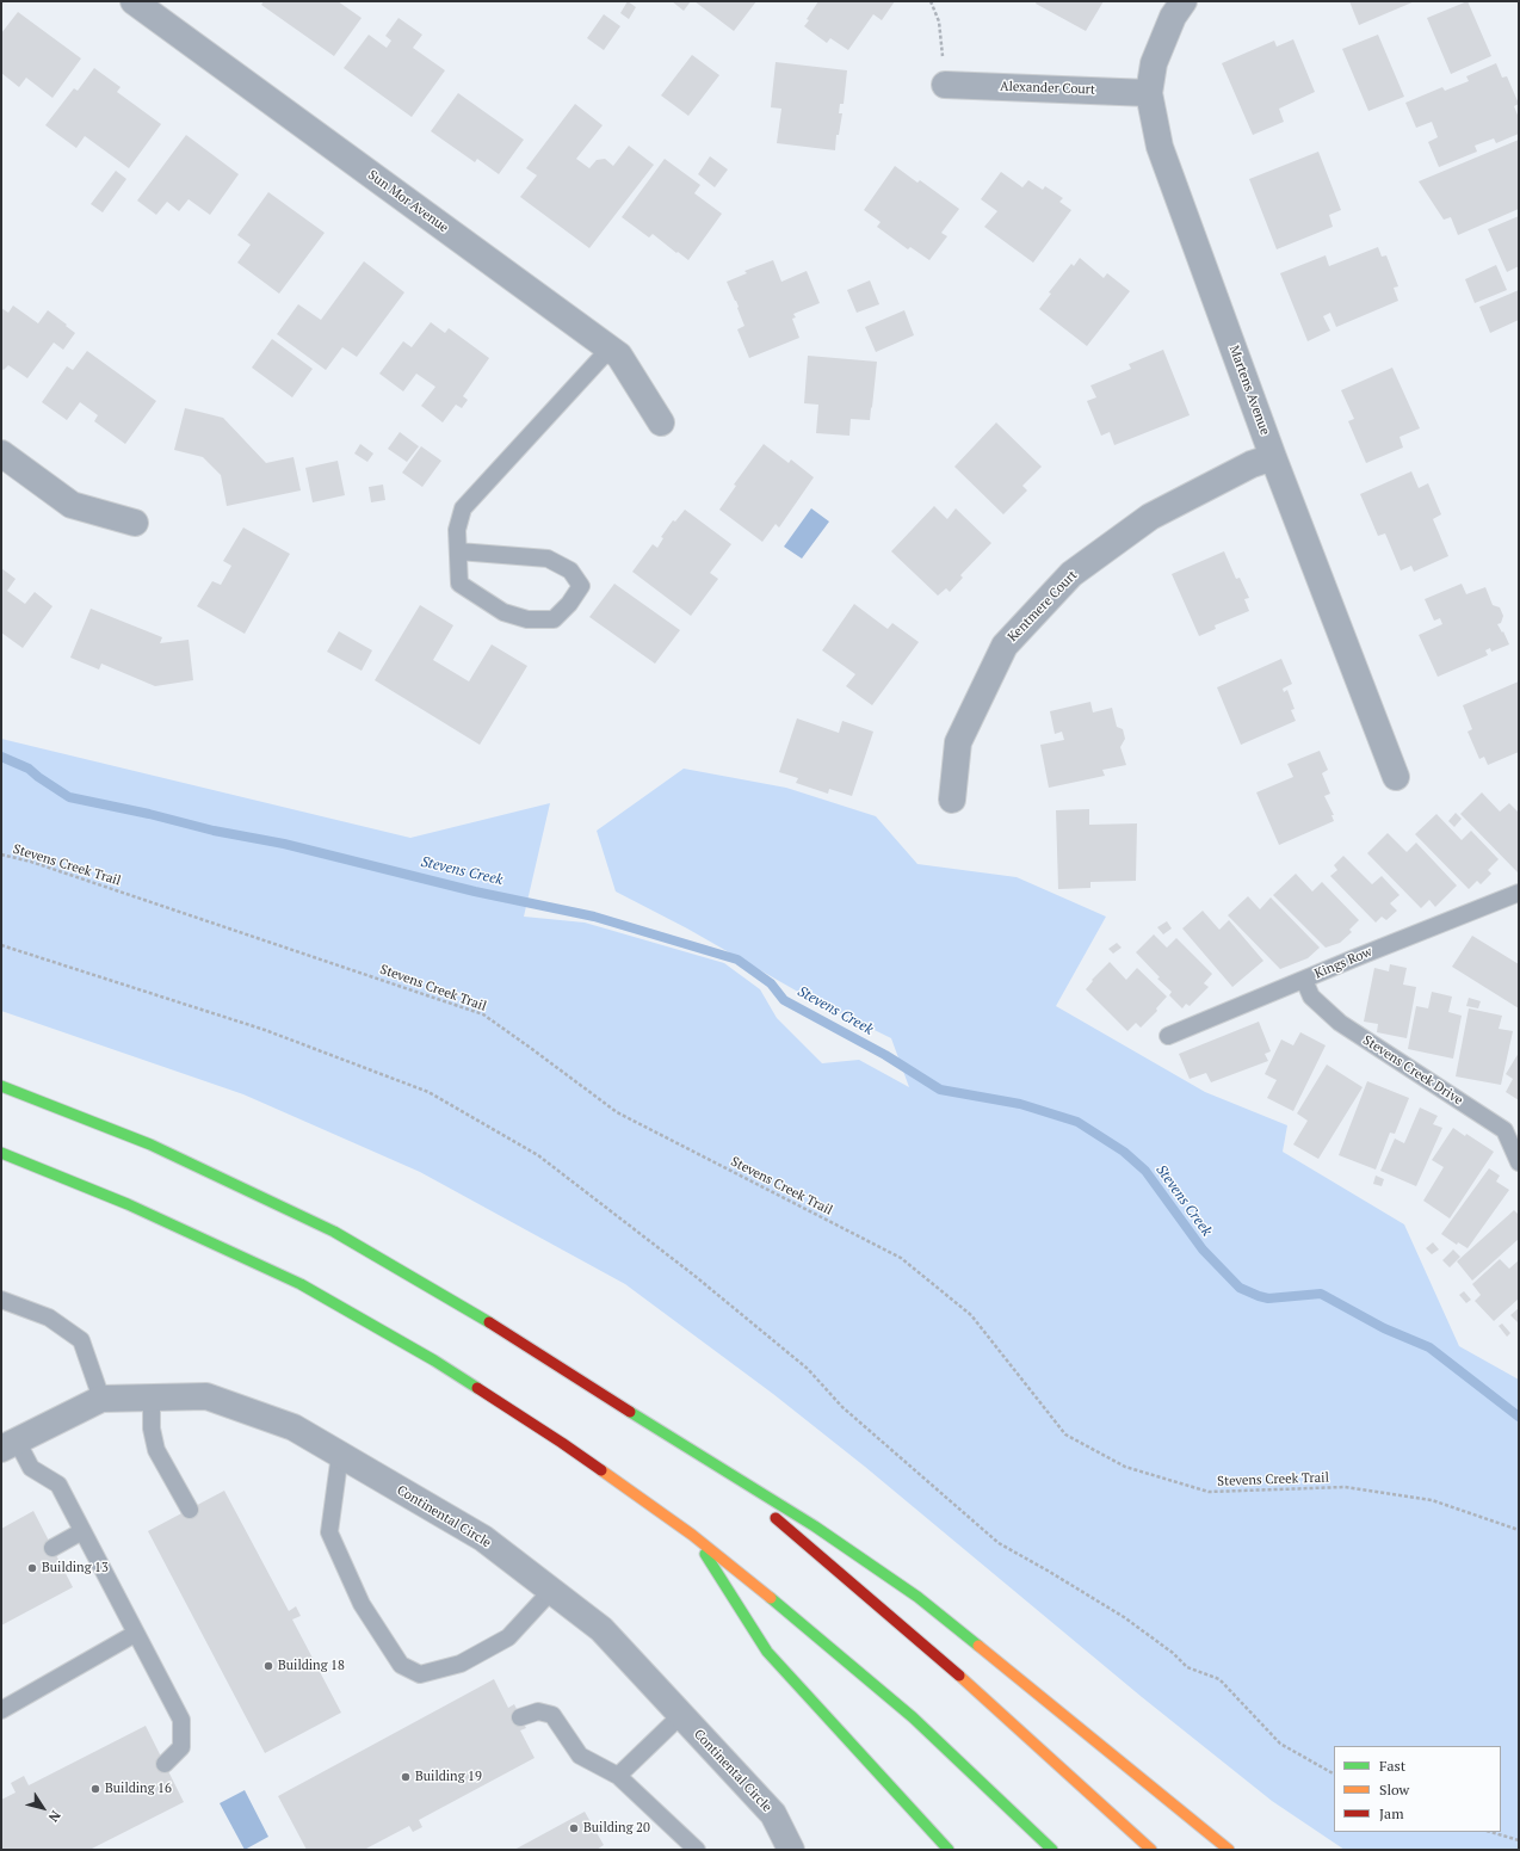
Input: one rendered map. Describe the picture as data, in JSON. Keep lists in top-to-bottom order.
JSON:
{
  "streets": {
    "street": [
      "Alexander Court",
      "Sun Mor Avenue",
      "Martens Avenue",
      "Kentmere Court",
      "Continental Circle"
    ],
    "lane": ["Kings Row", "Stevens Creek Drive"],
    "path": ["Stevens Creek Trail"]
  },
  "crossings": [
    ["Alexander Court", "Martens Avenue"],
    ["Martens Avenue", "Kentmere Court"],
    ["Kings Row", "Stevens Creek Drive"]
  ],
  "water": ["Stevens Creek"],
  "places": [
    "Building 13",
    "Building 18",
    "Building 19",
    "Building 16",
    "Building 20"
  ],
  "legend": ["Fast", "Slow", "Jam"],
  "north": "bottom right"
}
